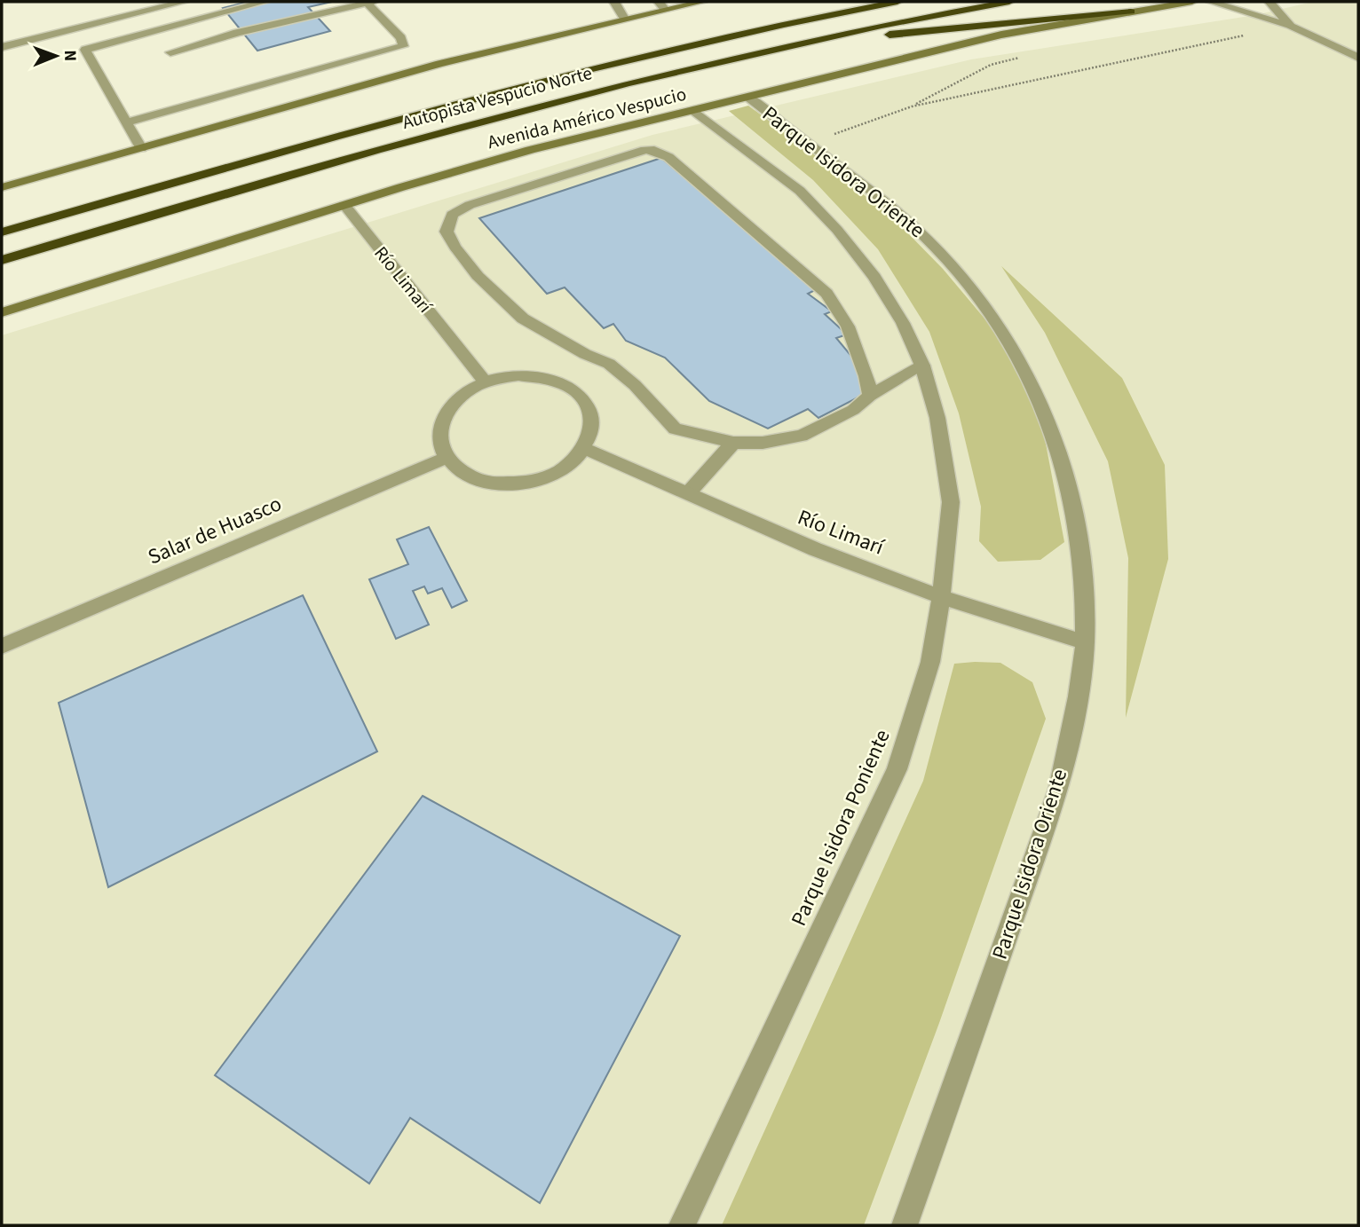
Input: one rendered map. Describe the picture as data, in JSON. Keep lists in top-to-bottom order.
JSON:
{
  "streets": {
    "highway": ["Autopista Vespucio Norte"],
    "street": [
      "Avenida Américo Vespucio",
      "Parque Isidora Oriente",
      "Río Limarí",
      "Salar de Huasco",
      "Parque Isidora Poniente"
    ]
  },
  "crossings": [
    ["Avenida Américo Vespucio", "Parque Isidora Oriente"],
    ["Avenida Américo Vespucio", "Río Limarí"],
    ["Avenida Américo Vespucio", "Parque Isidora Poniente"],
    ["Parque Isidora Oriente", "Río Limarí"],
    ["Río Limarí", "Salar de Huasco"],
    ["Río Limarí", "Parque Isidora Poniente"]
  ],
  "north": "right"
}
